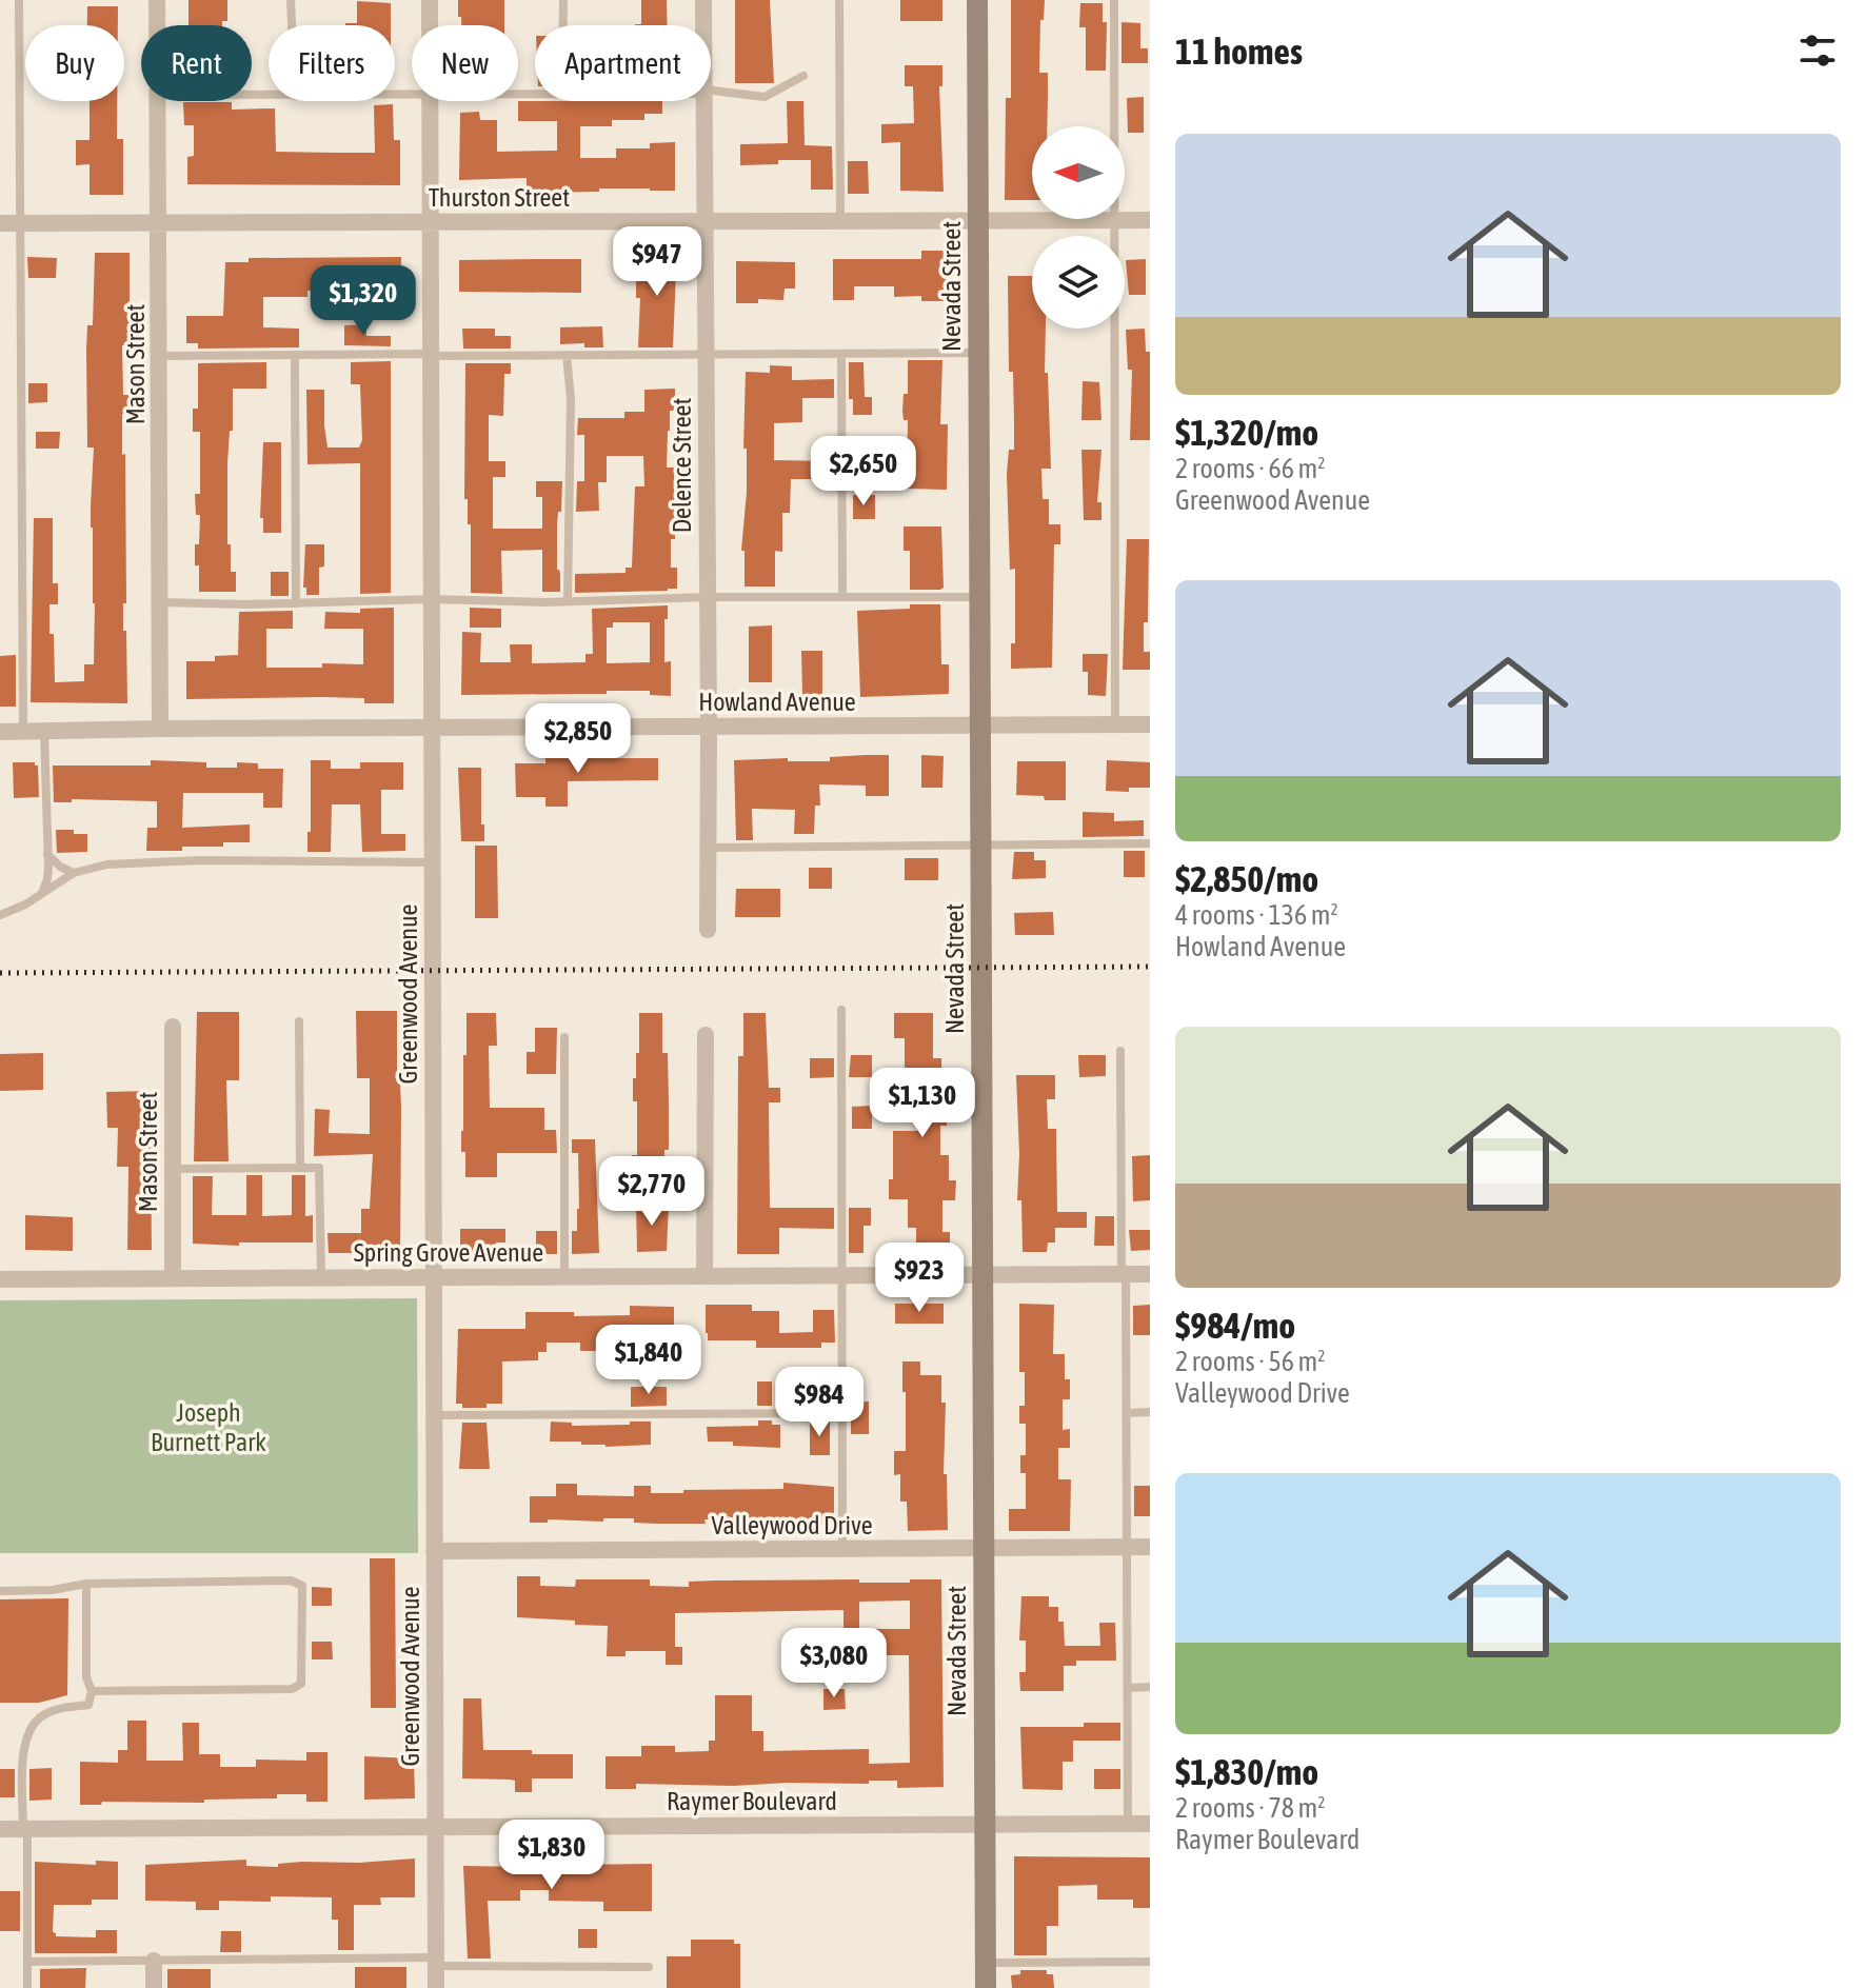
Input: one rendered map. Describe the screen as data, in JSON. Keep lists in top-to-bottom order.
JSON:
{
  "streets": {
    "street": [
      "Thurston Street",
      "Nevada Street",
      "Mason Street",
      "Delence Street",
      "Howland Avenue",
      "Greenwood Avenue",
      "Spring Grove Avenue",
      "Valleywood Drive",
      "Raymer Boulevard"
    ]
  },
  "crossings": [
    ["Thurston Street", "Nevada Street"],
    ["Thurston Street", "Mason Street"],
    ["Thurston Street", "Delence Street"],
    ["Thurston Street", "Greenwood Avenue"],
    ["Nevada Street", "Howland Avenue"],
    ["Nevada Street", "Spring Grove Avenue"],
    ["Nevada Street", "Valleywood Drive"],
    ["Nevada Street", "Raymer Boulevard"],
    ["Mason Street", "Howland Avenue"],
    ["Mason Street", "Spring Grove Avenue"],
    ["Delence Street", "Howland Avenue"],
    ["Howland Avenue", "Greenwood Avenue"],
    ["Greenwood Avenue", "Spring Grove Avenue"],
    ["Greenwood Avenue", "Valleywood Drive"],
    ["Greenwood Avenue", "Raymer Boulevard"]
  ],
  "parks": ["Joseph Burnett Park"],
  "north": "left",
  "page": {
    "heading": "11 homes",
    "chip": [
      "Buy",
      "Rent",
      "Filters",
      "New",
      "Apartment"
    ],
    "list": [
      {
        "name": "$1,320/mo",
        "note": "2 rooms · 66 m² · Greenwood Avenue"
      },
      {
        "name": "$2,850/mo",
        "note": "4 rooms · 136 m² · Howland Avenue"
      },
      {
        "name": "$984/mo",
        "note": "2 rooms · 56 m² · Valleywood Drive"
      },
      {
        "name": "$1,830/mo",
        "note": "2 rooms · 78 m² · Raymer Boulevard"
      }
    ],
    "price": [
      "$947",
      "$1,320",
      "$2,650",
      "$2,850",
      "$1,130",
      "$2,770",
      "$923",
      "$1,840",
      "$984",
      "$3,080",
      "$1,830"
    ]
  }
}
